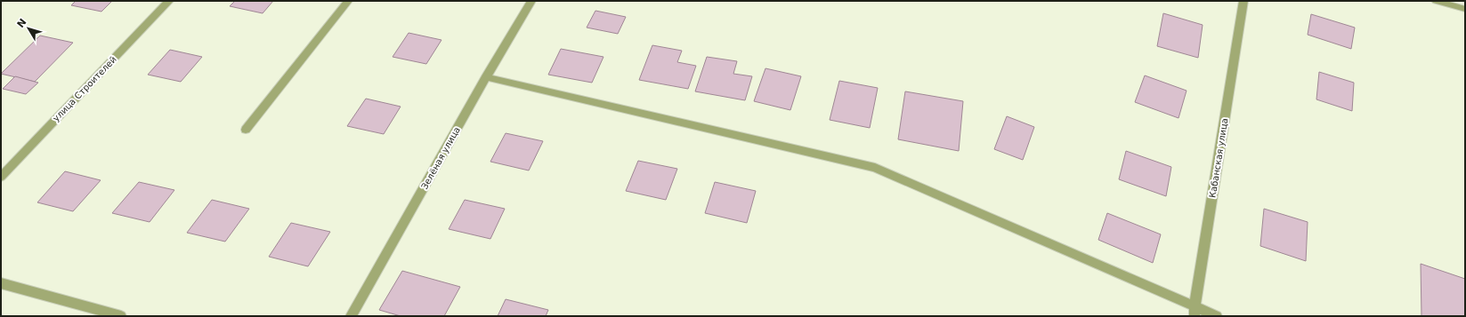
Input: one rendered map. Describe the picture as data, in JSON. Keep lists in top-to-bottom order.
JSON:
{
  "streets": {
    "street": ["улица Строителей", "Зелёная улица", "Кабанская улица"]
  },
  "north": "top left"
}
